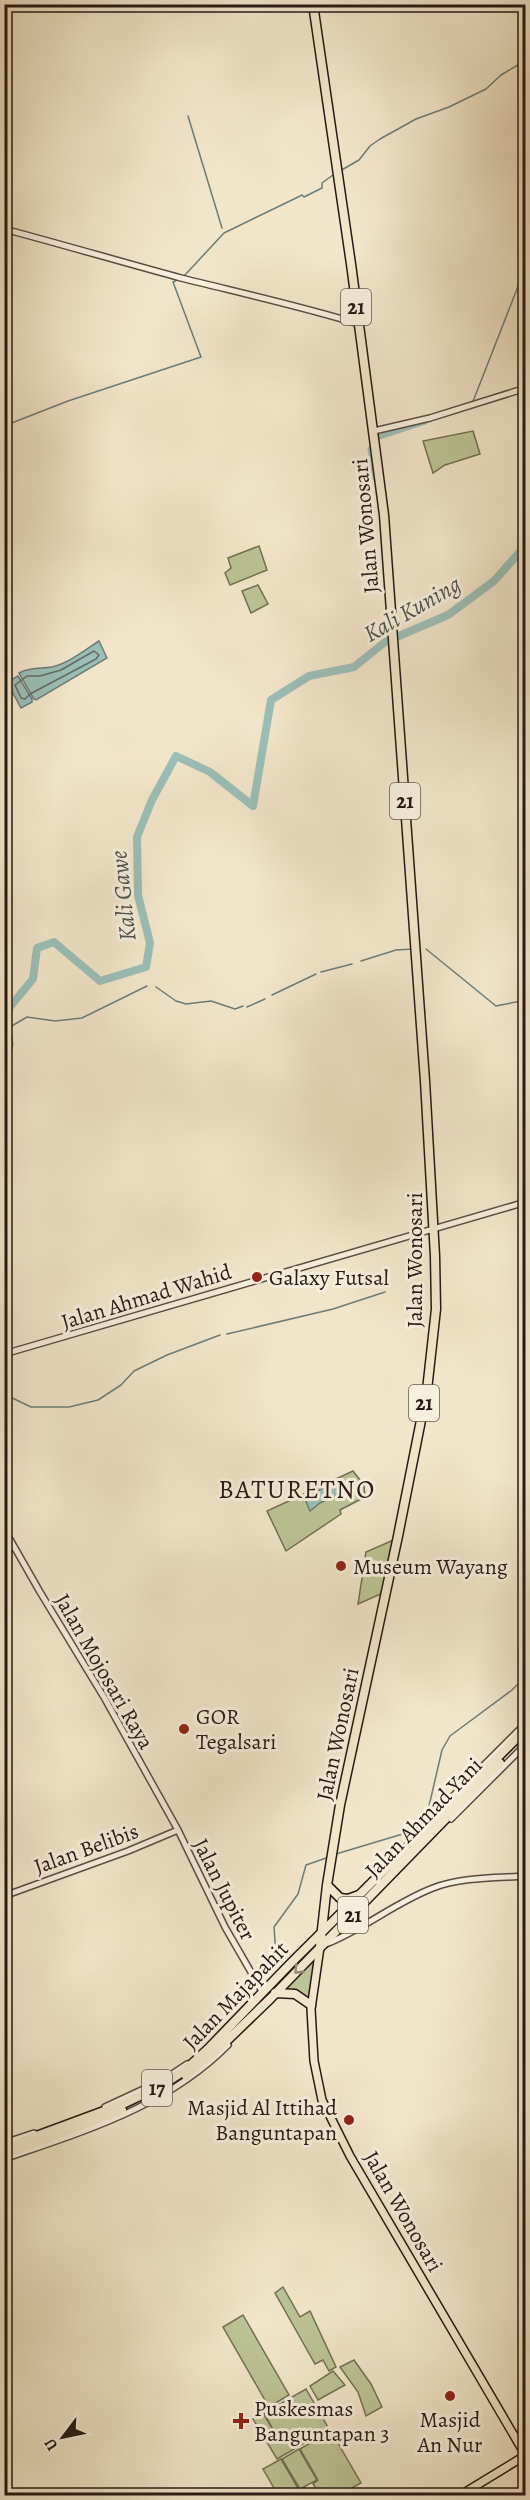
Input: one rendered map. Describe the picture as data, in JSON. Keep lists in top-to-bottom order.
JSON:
{
  "streets": {
    "highway": [
      "21",
      "Jalan Wonosari",
      "Jalan Ahmad Yani",
      "Jalan Majapahit",
      "17"
    ],
    "street": [
      "Jalan Ahmad Wahid",
      "Jalan Mojosari Raya",
      "Jalan Belibis",
      "Jalan Jupiter"
    ]
  },
  "crossings": [
    ["21", "Jalan Wonosari"],
    ["21", "Jalan Ahmad Yani"],
    ["Jalan Wonosari", "Jalan Ahmad Wahid"],
    ["Jalan Wonosari", "Jalan Ahmad Yani"],
    ["Jalan Wonosari", "Jalan Majapahit"],
    ["Jalan Mojosari Raya", "Jalan Belibis"],
    ["Jalan Mojosari Raya", "Jalan Jupiter"],
    ["Jalan Ahmad Yani", "Jalan Majapahit"],
    ["Jalan Belibis", "Jalan Jupiter"],
    ["Jalan Jupiter", "Jalan Majapahit"]
  ],
  "districts": ["BATURETNO"],
  "water": ["Kali Kuning", "Kali Gawe"],
  "places": {
    "other": [
      "Galaxy Futsal",
      "Museum Wayang",
      "GOR Tegalsari",
      "Masjid Al Ittihad Banguntapan",
      "Masjid An Nur"
    ],
    "health": ["Puskesmas Banguntapan 3"]
  },
  "north": "bottom left"
}
